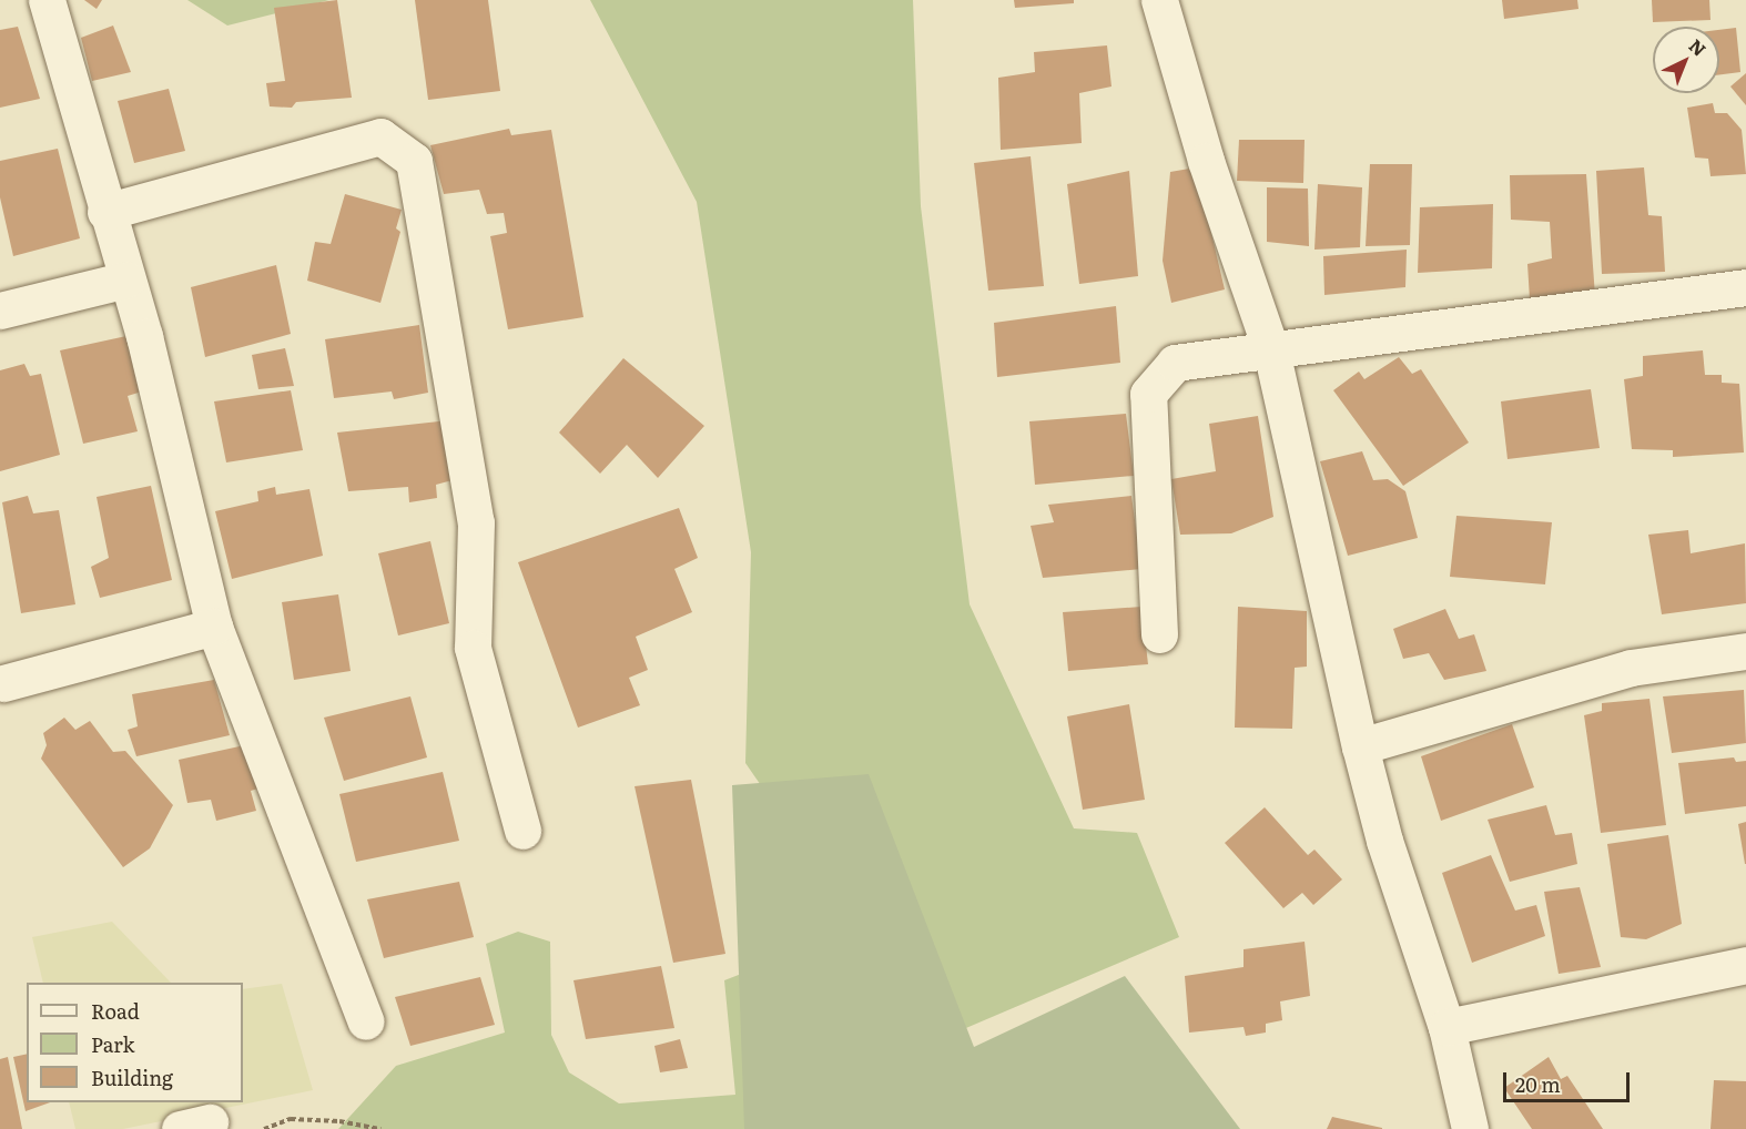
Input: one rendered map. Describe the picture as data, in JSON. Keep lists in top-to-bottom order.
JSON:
{
  "legend": ["Road", "Park", "Building"],
  "scale_bar": "20 m",
  "north": "top right"
}
